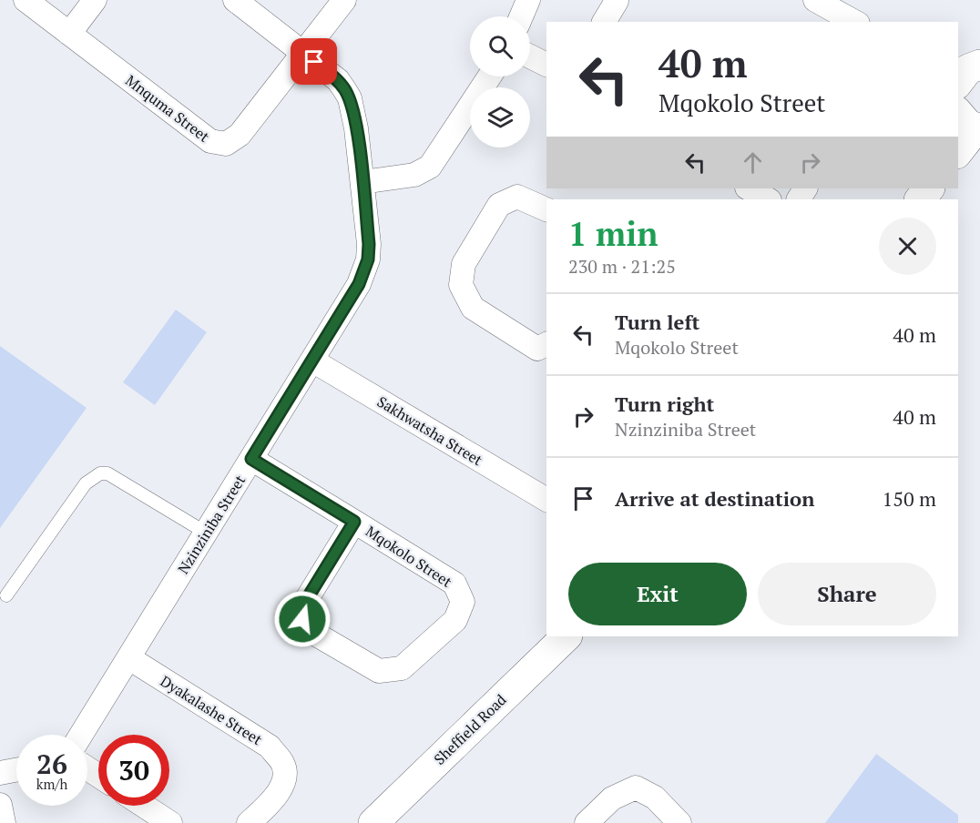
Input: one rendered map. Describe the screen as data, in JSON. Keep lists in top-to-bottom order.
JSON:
{
  "streets": {
    "street": [
      "Mnquma Street",
      "Sakhwatsha Street",
      "Nzinziniba Street",
      "Mqokolo Street",
      "Dyakalashe Street",
      "Sheffield Road"
    ]
  },
  "crossings": [
    ["Mnquma Street", "Nzinziniba Street"],
    ["Sakhwatsha Street", "Nzinziniba Street"],
    ["Nzinziniba Street", "Mqokolo Street"],
    ["Nzinziniba Street", "Dyakalashe Street"]
  ],
  "page": {
    "turn": ["40 m", "Mqokolo Street"],
    "heading": ["1 min", "230 m · 21:25"],
    "list": [
      {
        "name": "Turn left",
        "note": "Mqokolo Street",
        "value": "40 m"
      },
      {
        "name": "Turn right",
        "note": "Nzinziniba Street",
        "value": "40 m"
      },
      {
        "name": "Arrive at destination",
        "value": "150 m"
      }
    ],
    "buttons": ["Exit", "Share"],
    "speed": "26 km/h",
    "limit": "30"
  }
}
